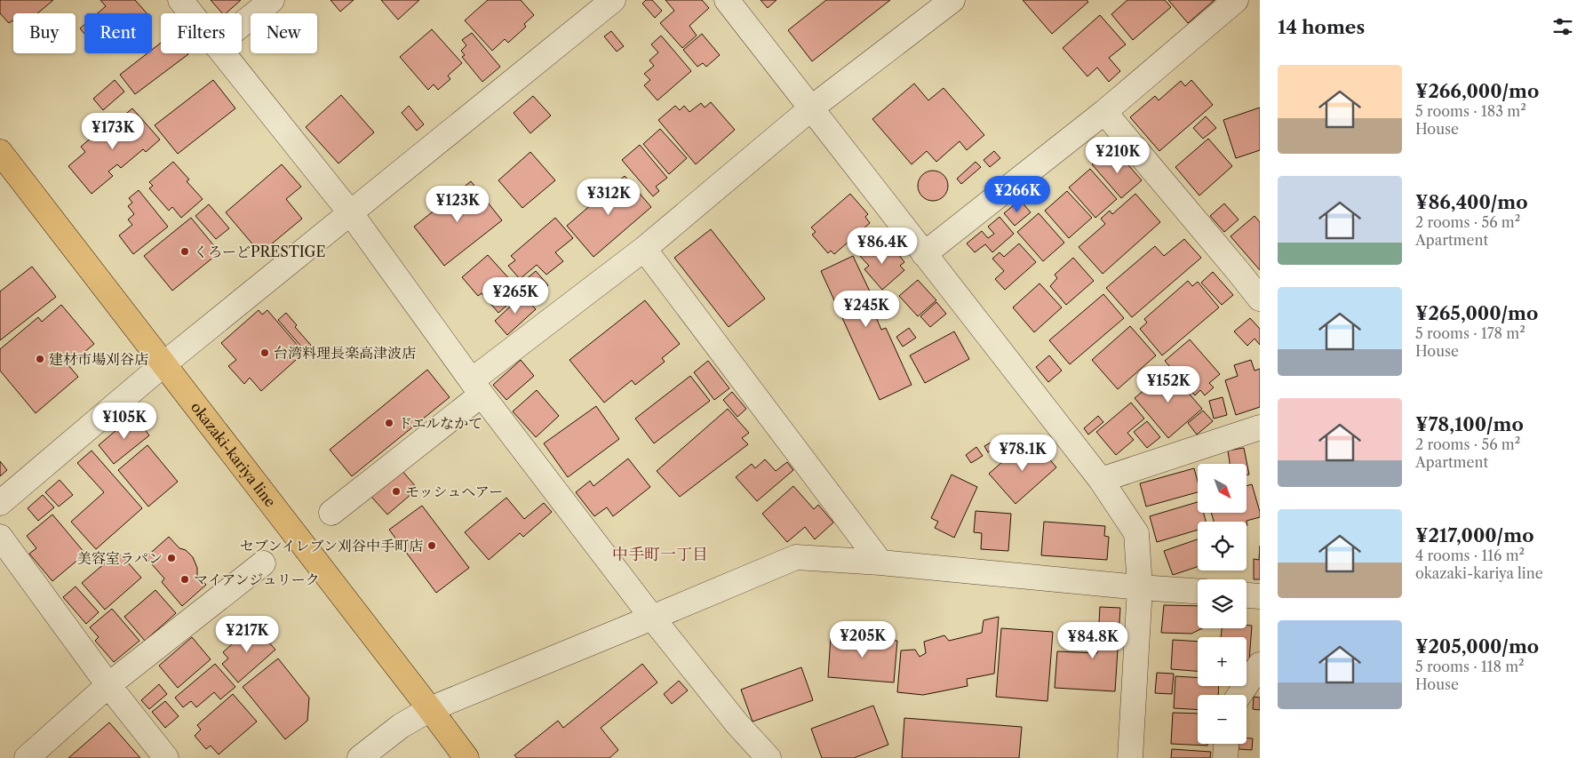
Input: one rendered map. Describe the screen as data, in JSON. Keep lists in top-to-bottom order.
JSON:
{
  "streets": {
    "main road": ["okazaki-kariya line"]
  },
  "districts": ["中手町一丁目"],
  "places": [
    "くろーどPRESTIGE",
    "台湾料理長楽高津波店",
    "建材市場刈谷店",
    "ドエルなかて",
    "モッシュヘアー",
    "セブンイレブン刈谷中手町店",
    "美容室ラパン",
    "マイアンジュリーク"
  ],
  "north": "bottom right",
  "page": {
    "heading": "14 homes",
    "chip": [
      "Buy",
      "Rent",
      "Filters",
      "New"
    ],
    "list": [
      {
        "name": "¥266,000/mo",
        "note": "5 rooms · 183 m² · House"
      },
      {
        "name": "¥86,400/mo",
        "note": "2 rooms · 56 m² · Apartment"
      },
      {
        "name": "¥265,000/mo",
        "note": "5 rooms · 178 m² · House"
      },
      {
        "name": "¥78,100/mo",
        "note": "2 rooms · 56 m² · Apartment"
      },
      {
        "name": "¥217,000/mo",
        "note": "4 rooms · 116 m² · okazaki-kariya line"
      },
      {
        "name": "¥205,000/mo",
        "note": "5 rooms · 118 m² · House"
      }
    ],
    "price": [
      "¥173K",
      "¥210K",
      "¥266K",
      "¥312K",
      "¥123K",
      "¥86.4K",
      "¥265K",
      "¥245K",
      "¥152K",
      "¥105K",
      "¥78.1K",
      "¥217K",
      "¥205K",
      "¥84.8K"
    ],
    "map_buttons": ["+", "−"]
  }
}
